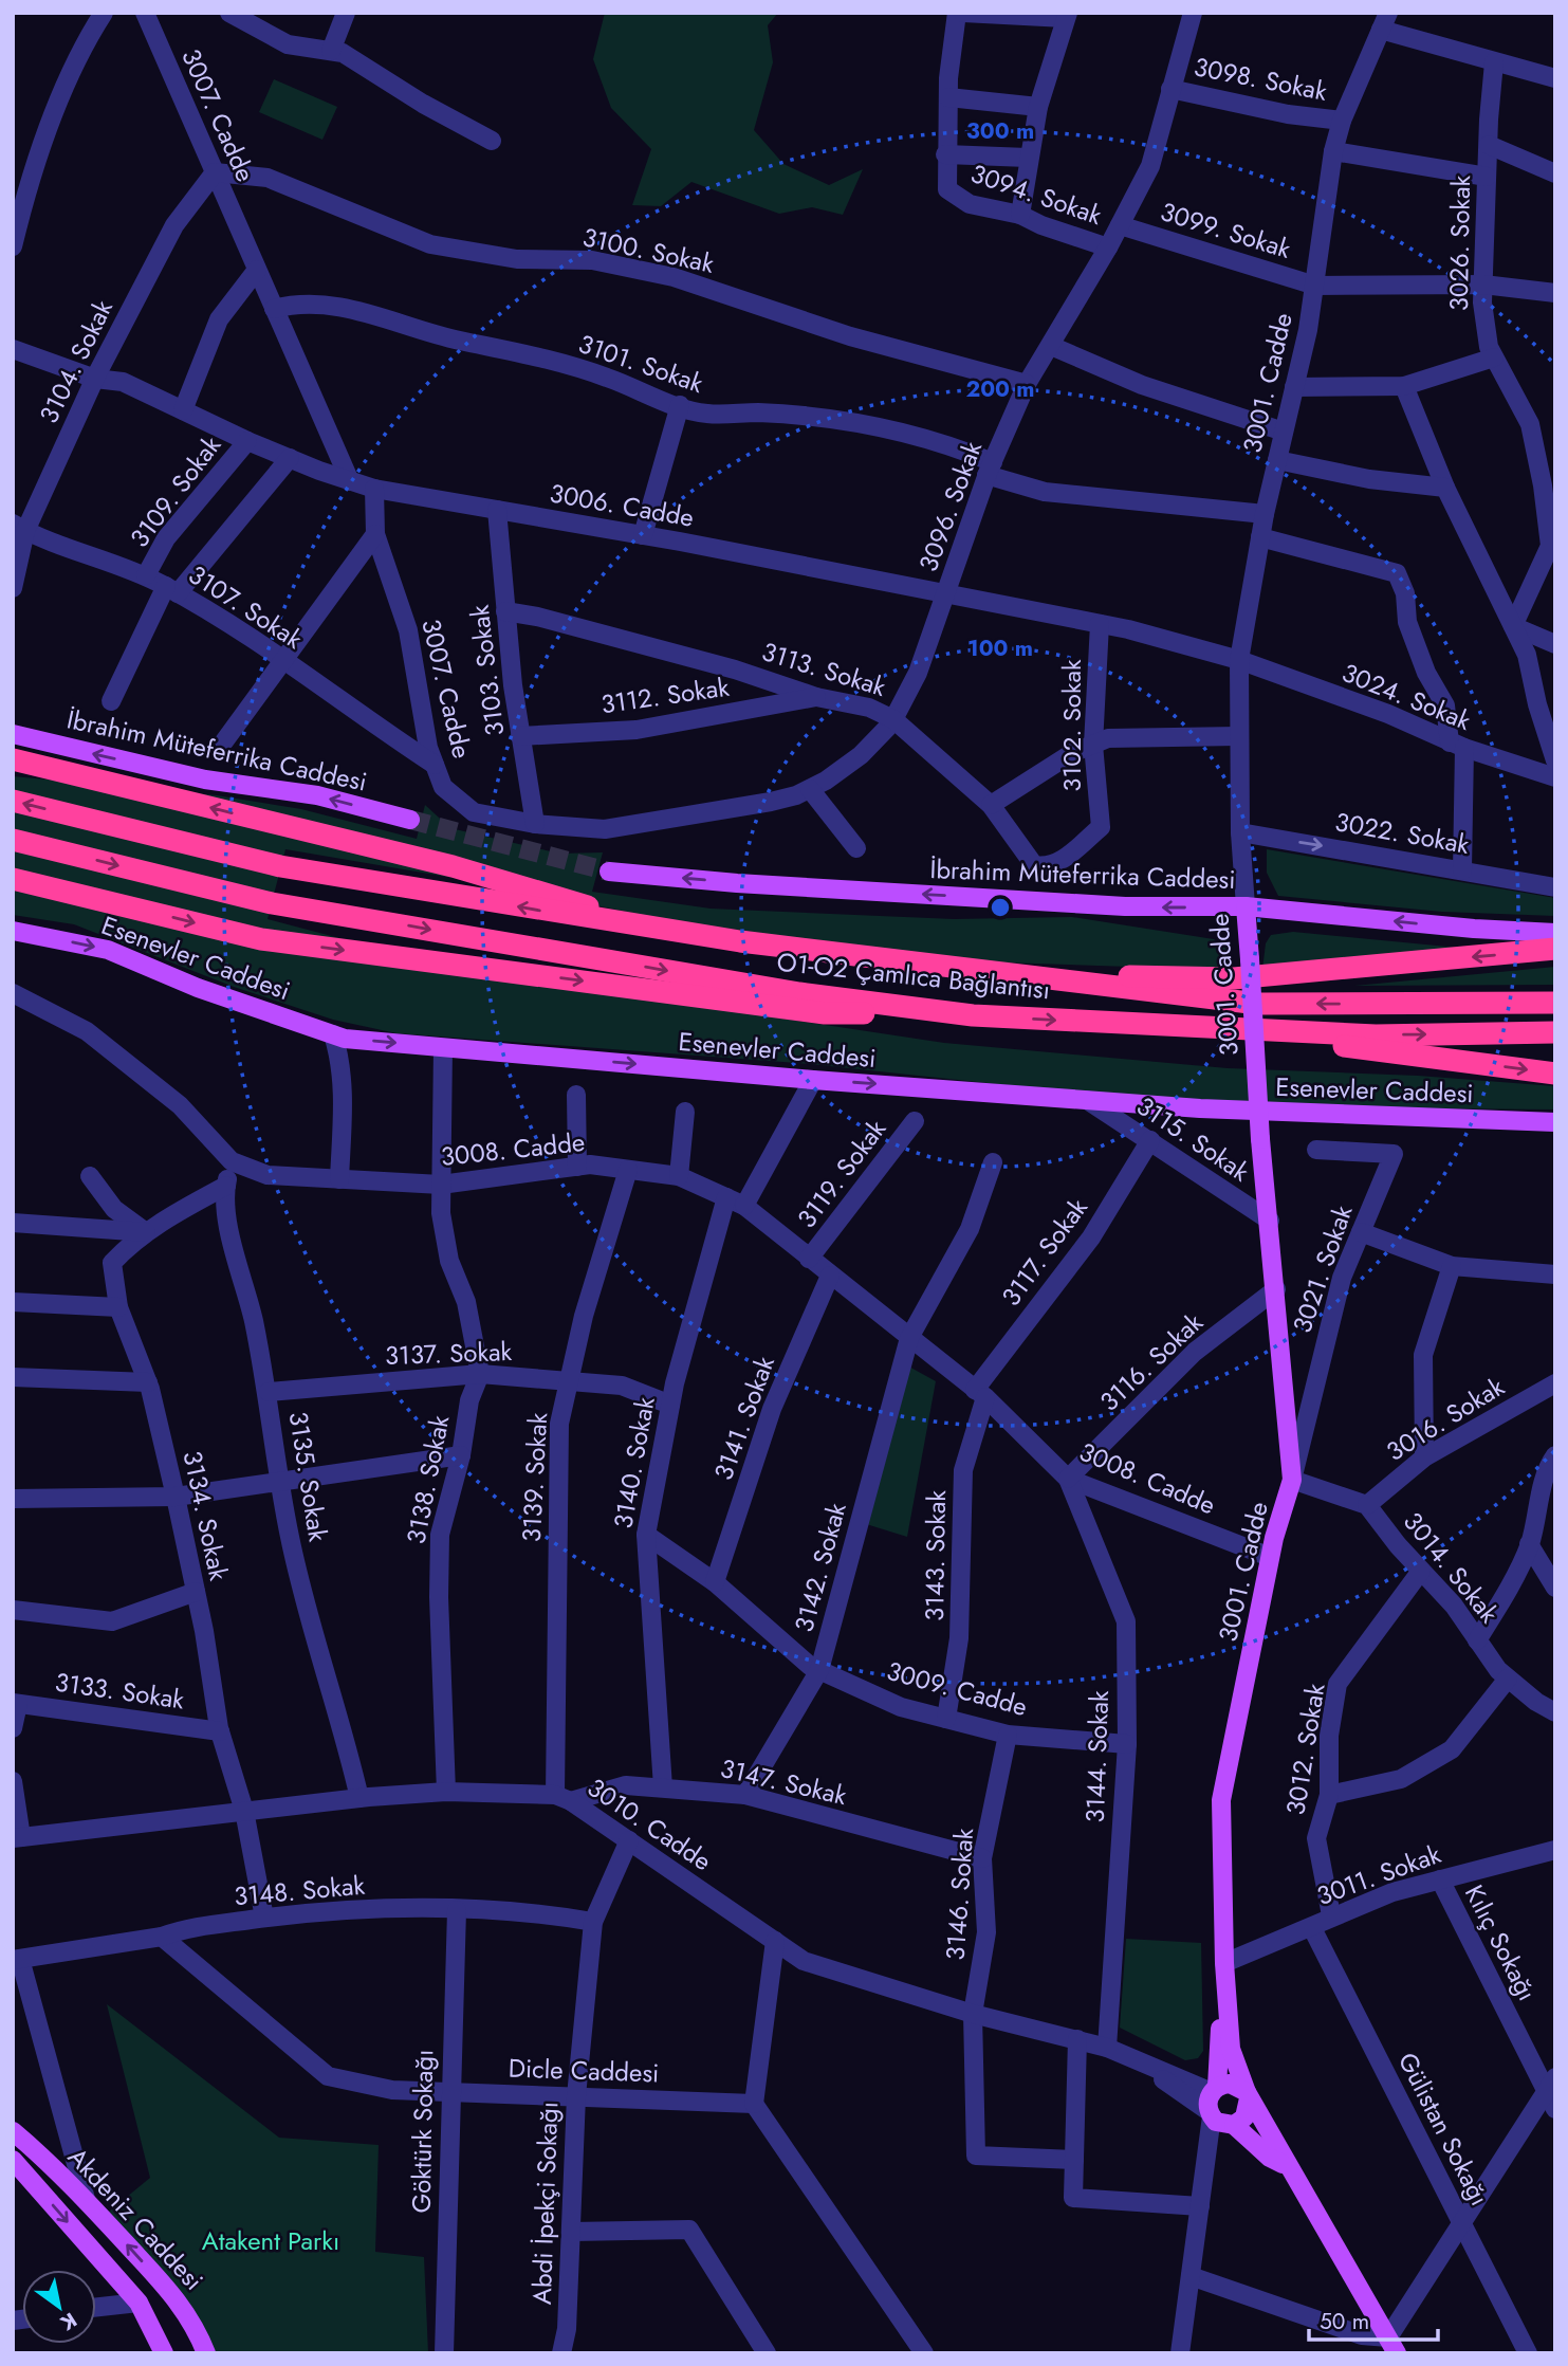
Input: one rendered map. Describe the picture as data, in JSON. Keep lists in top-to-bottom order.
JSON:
{
  "streets": {
    "highway": ["O1-O2 Çamlıca Bağlantısı"],
    "main road": [
      "3001. Cadde",
      "İbrahim Müteferrika Caddesi",
      "Esenevler Caddesi",
      "3010. Cadde",
      "Akdeniz Caddesi"
    ],
    "street": [
      "3098. Sokak",
      "3007. Cadde",
      "3094. Sokak",
      "3099. Sokak",
      "3026. Sokak",
      "3100. Sokak",
      "3104. Sokak",
      "3101. Sokak",
      "3109. Sokak",
      "3006. Cadde",
      "3096. Sokak",
      "3107. Sokak",
      "3113. Sokak",
      "3103. Sokak",
      "3112. Sokak",
      "3024. Sokak",
      "3102. Sokak",
      "3022. Sokak",
      "3115. Sokak",
      "3008. Cadde",
      "3119. Sokak",
      "3117. Sokak",
      "3021. Sokak",
      "3137. Sokak",
      "3116. Sokak",
      "3141. Sokak",
      "3016. Sokak",
      "3140. Sokak",
      "3135. Sokak",
      "3139. Sokak",
      "3138. Sokak",
      "3134. Sokak",
      "3143. Sokak",
      "3142. Sokak",
      "3014. Sokak",
      "3009. Cadde",
      "3133. Sokak",
      "3012. Sokak",
      "3144. Sokak",
      "3147. Sokak",
      "3011. Sokak",
      "3148. Sokak",
      "3146. Sokak",
      "Kılıç Sokağı",
      "Dicle Caddesi",
      "Gülistan Sokağı",
      "Göktürk Sokağı",
      "Abdi İpekçi Sokağı"
    ]
  },
  "crossings": [
    ["3098. Sokak", "3001. Cadde"],
    ["3098. Sokak", "3096. Sokak"],
    ["3007. Cadde", "3100. Sokak"],
    ["3007. Cadde", "3104. Sokak"],
    ["3007. Cadde", "3101. Sokak"],
    ["3007. Cadde", "3006. Cadde"],
    ["3007. Cadde", "3096. Sokak"],
    ["3007. Cadde", "3107. Sokak"],
    ["3007. Cadde", "3103. Sokak"],
    ["3094. Sokak", "3096. Sokak"],
    ["3099. Sokak", "3026. Sokak"],
    ["3099. Sokak", "3001. Cadde"],
    ["3099. Sokak", "3096. Sokak"],
    ["3100. Sokak", "3104. Sokak"],
    ["3100. Sokak", "3096. Sokak"],
    ["3104. Sokak", "3006. Cadde"],
    ["3104. Sokak", "3107. Sokak"],
    ["3101. Sokak", "3001. Cadde"],
    ["3101. Sokak", "3096. Sokak"],
    ["3001. Cadde", "3006. Cadde"],
    ["3001. Cadde", "3024. Sokak"],
    ["3001. Cadde", "İbrahim Müteferrika Caddesi"],
    ["3001. Cadde", "3022. Sokak"],
    ["3001. Cadde", "3115. Sokak"],
    ["3001. Cadde", "3008. Cadde"],
    ["3001. Cadde", "3021. Sokak"],
    ["3001. Cadde", "3116. Sokak"],
    ["3001. Cadde", "3014. Sokak"],
    ["3001. Cadde", "3011. Sokak"],
    ["3109. Sokak", "3006. Cadde"],
    ["3109. Sokak", "3107. Sokak"],
    ["3006. Cadde", "3096. Sokak"],
    ["3006. Cadde", "3103. Sokak"],
    ["3006. Cadde", "3024. Sokak"],
    ["3006. Cadde", "3102. Sokak"],
    ["3096. Sokak", "3113. Sokak"],
    ["3113. Sokak", "3103. Sokak"],
    ["3113. Sokak", "3112. Sokak"],
    ["3113. Sokak", "3102. Sokak"],
    ["3103. Sokak", "3112. Sokak"],
    ["Esenevler Caddesi", "3115. Sokak"],
    ["3115. Sokak", "3117. Sokak"],
    ["3008. Cadde", "3119. Sokak"],
    ["3008. Cadde", "3117. Sokak"],
    ["3008. Cadde", "3116. Sokak"],
    ["3008. Cadde", "3141. Sokak"],
    ["3008. Cadde", "3140. Sokak"],
    ["3008. Cadde", "3135. Sokak"],
    ["3008. Cadde", "3139. Sokak"],
    ["3008. Cadde", "3143. Sokak"],
    ["3008. Cadde", "3142. Sokak"],
    ["3008. Cadde", "3144. Sokak"],
    ["3117. Sokak", "3143. Sokak"],
    ["3021. Sokak", "3014. Sokak"],
    ["3137. Sokak", "3140. Sokak"],
    ["3137. Sokak", "3135. Sokak"],
    ["3137. Sokak", "3139. Sokak"],
    ["3137. Sokak", "3138. Sokak"],
    ["3116. Sokak", "3144. Sokak"],
    ["3141. Sokak", "3009. Cadde"],
    ["3016. Sokak", "3014. Sokak"],
    ["3140. Sokak", "3009. Cadde"],
    ["3140. Sokak", "3147. Sokak"],
    ["3135. Sokak", "3134. Sokak"],
    ["3135. Sokak", "3010. Cadde"],
    ["3139. Sokak", "3147. Sokak"],
    ["3139. Sokak", "3010. Cadde"],
    ["3138. Sokak", "3010. Cadde"],
    ["3134. Sokak", "3133. Sokak"],
    ["3134. Sokak", "3010. Cadde"],
    ["3134. Sokak", "3148. Sokak"],
    ["3143. Sokak", "3009. Cadde"],
    ["3142. Sokak", "3009. Cadde"],
    ["3142. Sokak", "3147. Sokak"],
    ["3014. Sokak", "3012. Sokak"],
    ["3009. Cadde", "3144. Sokak"],
    ["3009. Cadde", "3146. Sokak"],
    ["3012. Sokak", "3011. Sokak"],
    ["3144. Sokak", "3010. Cadde"],
    ["3147. Sokak", "3010. Cadde"],
    ["3147. Sokak", "3146. Sokak"],
    ["3010. Cadde", "3146. Sokak"],
    ["3010. Cadde", "Abdi İpekçi Sokağı"],
    ["3011. Sokak", "Kılıç Sokağı"],
    ["3011. Sokak", "Gülistan Sokağı"],
    ["3148. Sokak", "Dicle Caddesi"],
    ["3148. Sokak", "Göktürk Sokağı"],
    ["3148. Sokak", "Abdi İpekçi Sokağı"],
    ["Dicle Caddesi", "Göktürk Sokağı"],
    ["Dicle Caddesi", "Abdi İpekçi Sokağı"]
  ],
  "one_way": ["İbrahim Müteferrika Caddesi", "3022. Sokak", "Esenevler Caddesi"],
  "parks": ["Atakent Parkı"],
  "scale_bar": "50 m",
  "north": "bottom right",
  "rings": ["300 m", "200 m", "100 m"]
}
